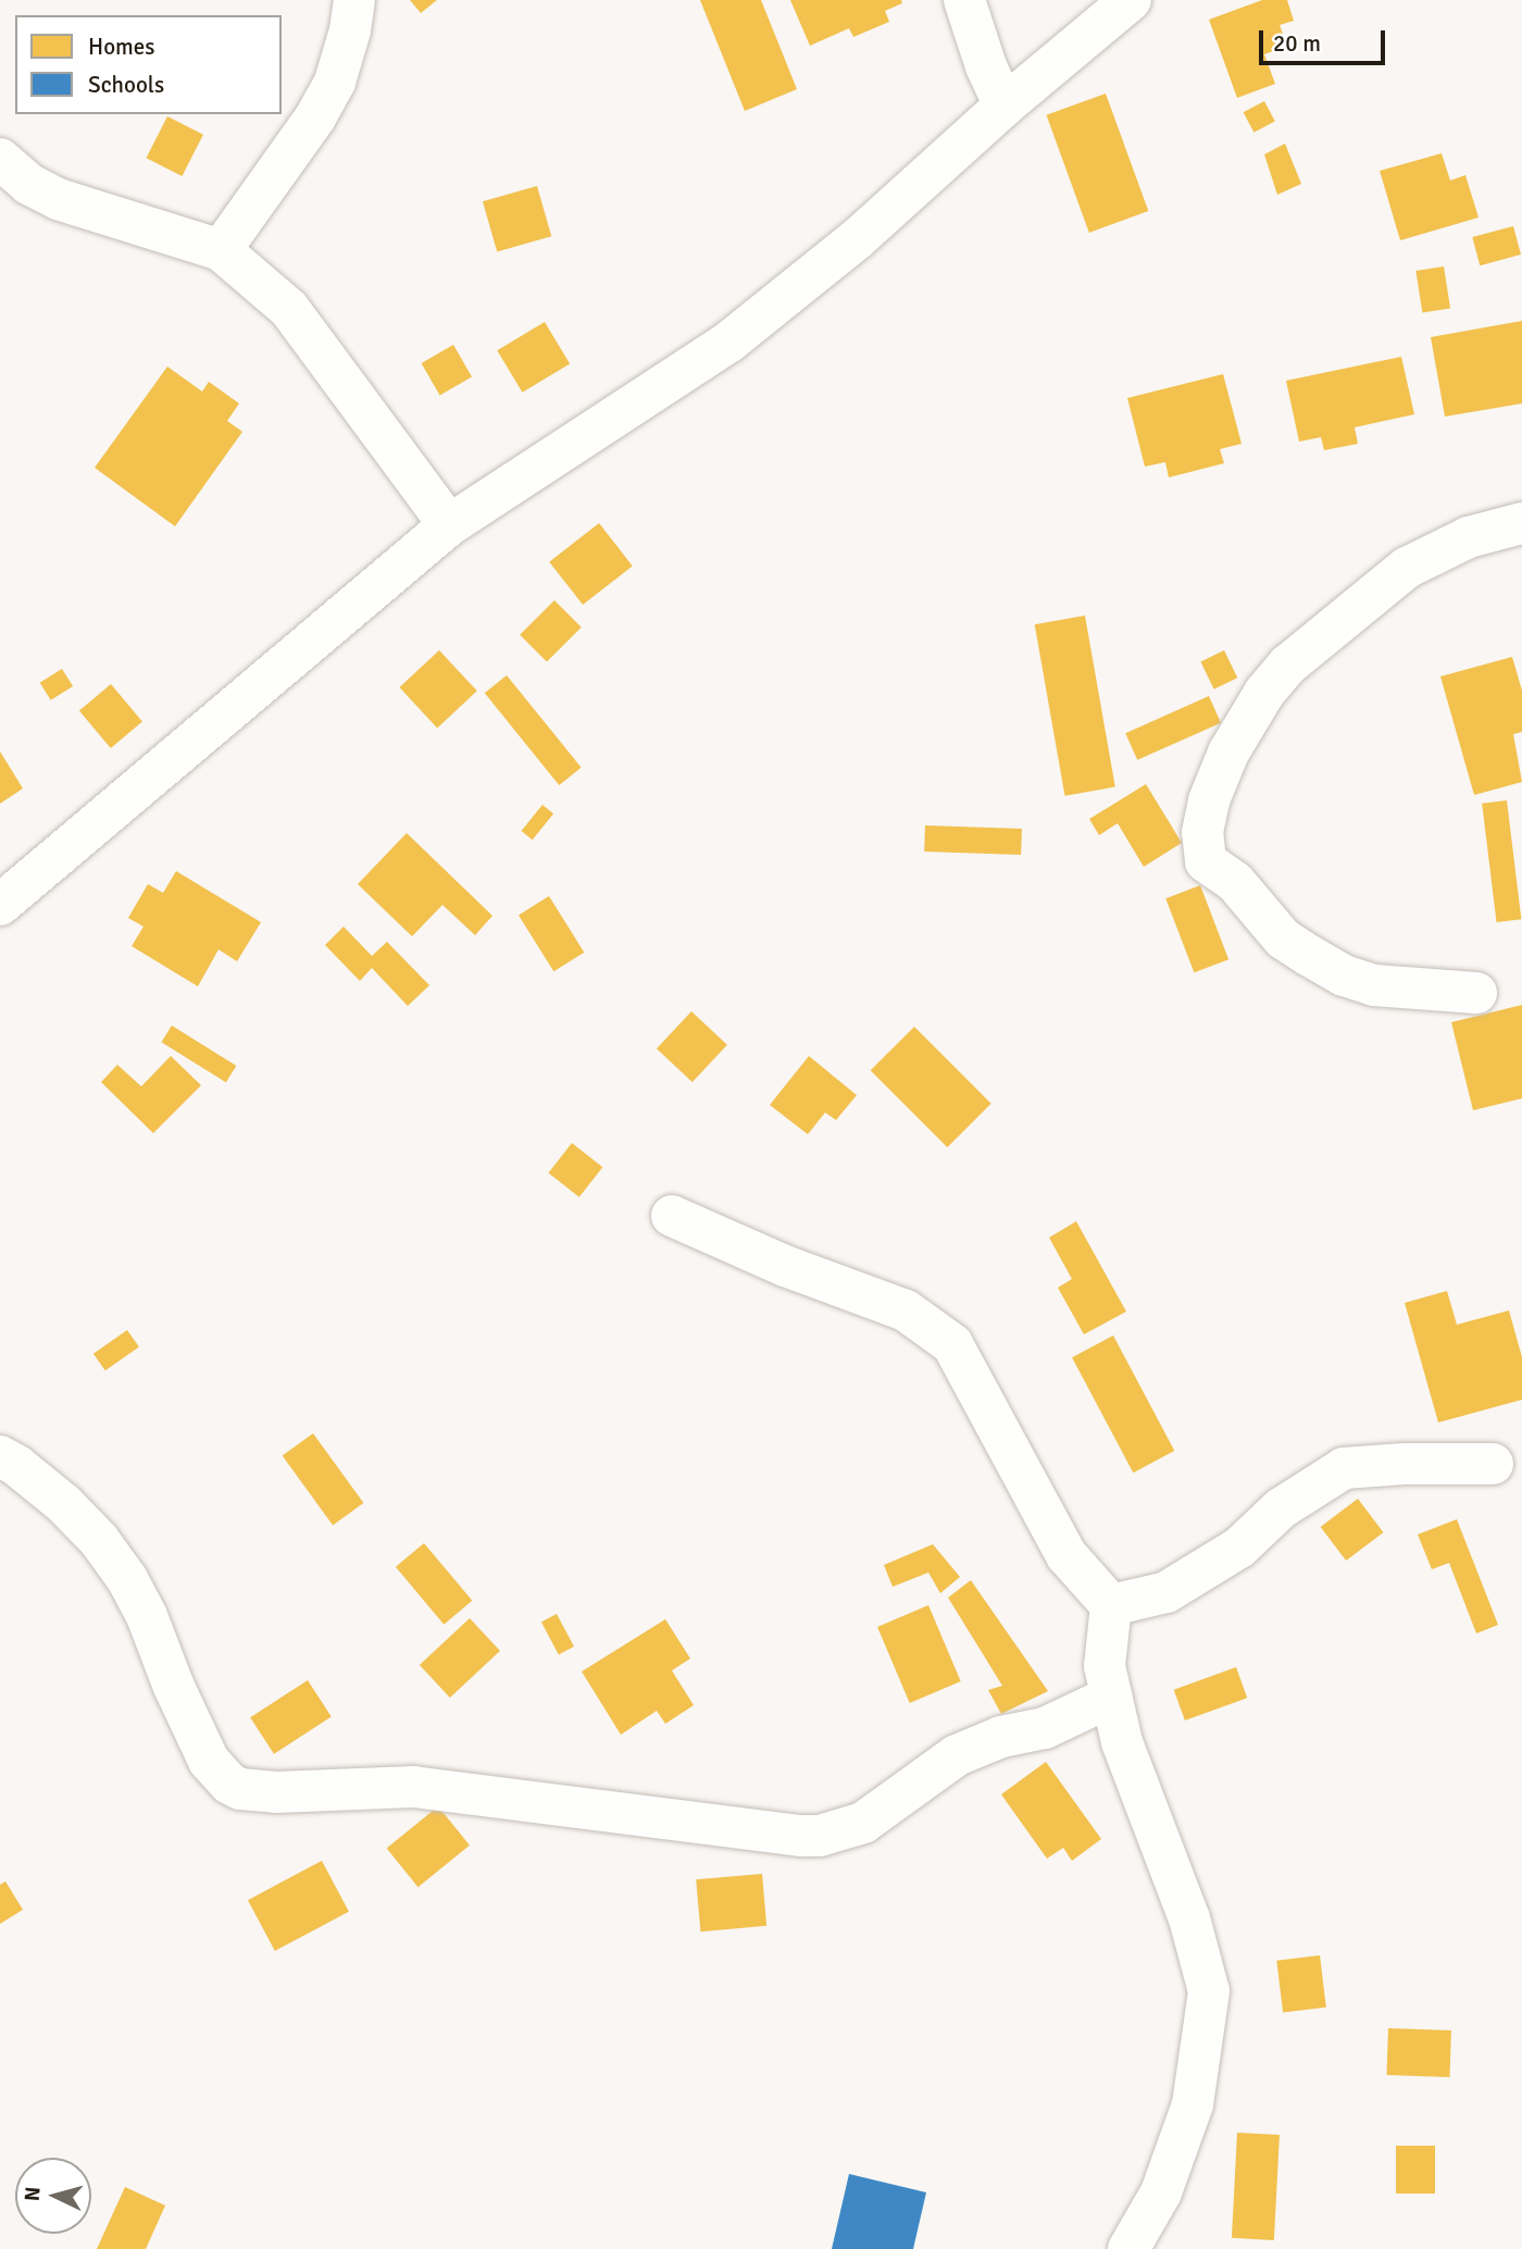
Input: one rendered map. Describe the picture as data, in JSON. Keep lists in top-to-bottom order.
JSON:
{
  "legend": ["Homes", "Schools"],
  "scale_bar": "20 m",
  "north": "left"
}
